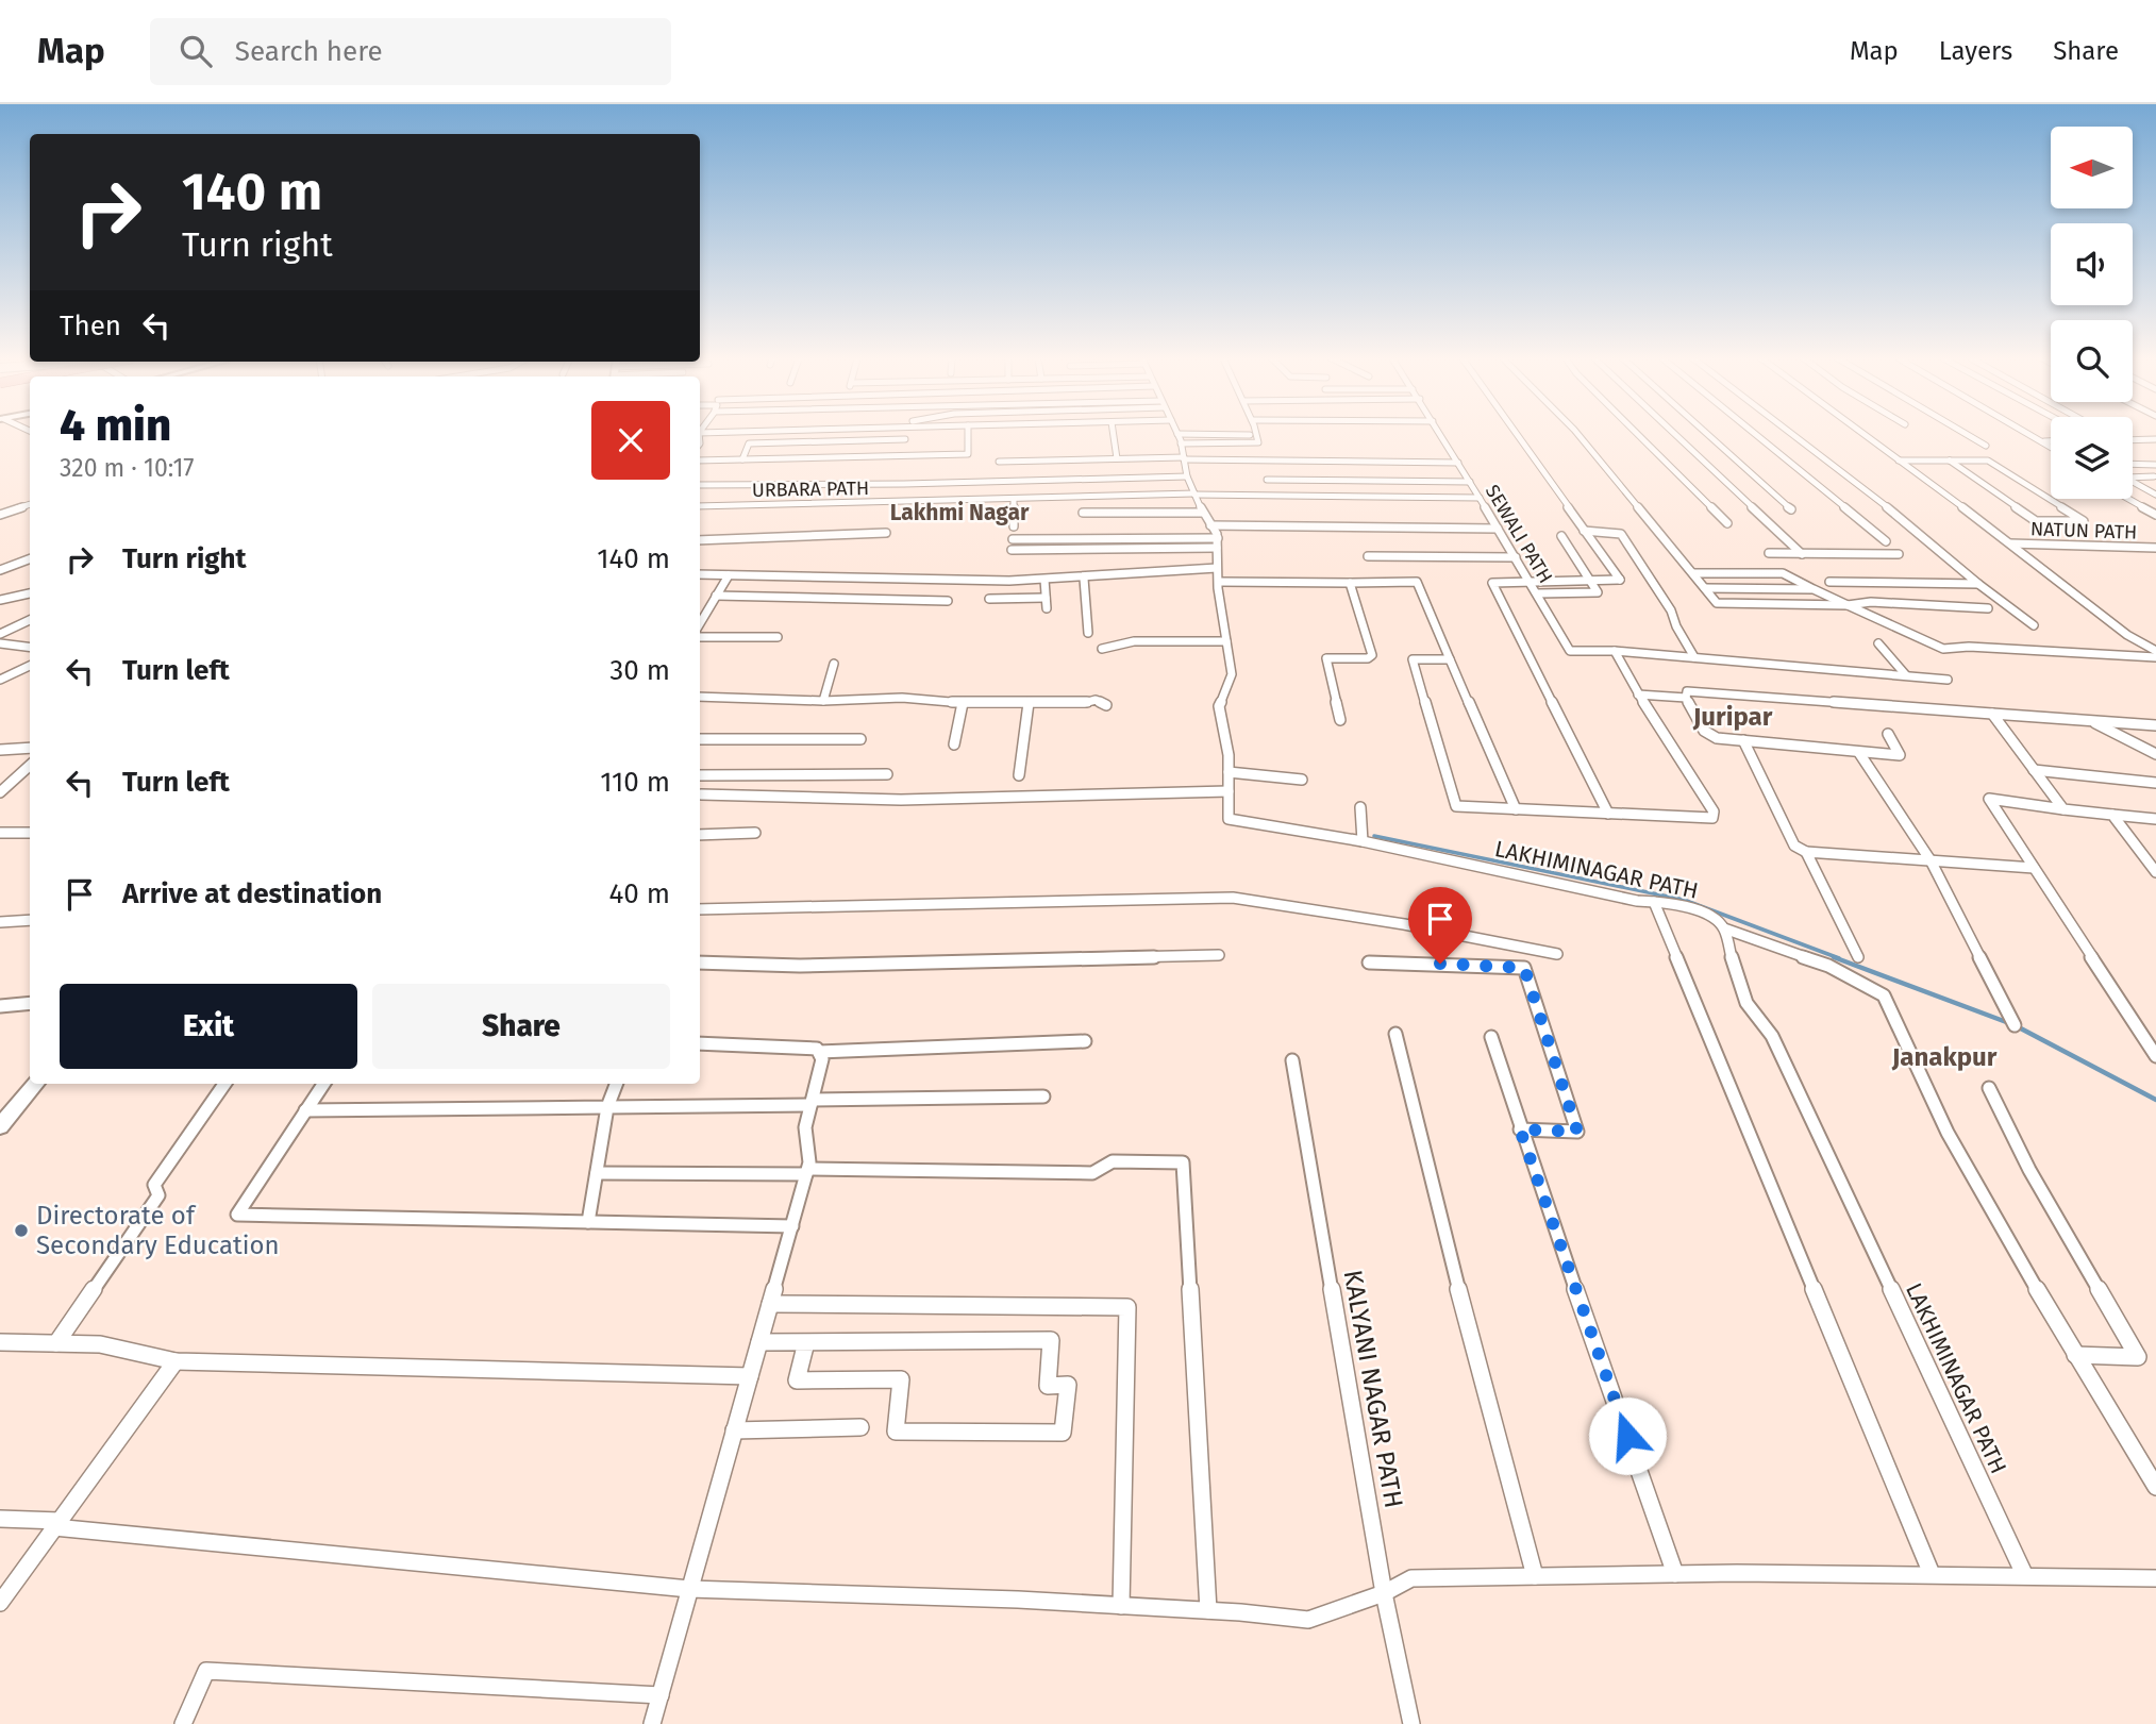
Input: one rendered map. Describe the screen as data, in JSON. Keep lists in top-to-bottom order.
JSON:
{
  "streets": {
    "street": [
      "URBARA PATH",
      "NATUN PATH",
      "SEWALI PATH",
      "LAKHIMINAGAR PATH",
      "KALYANI NAGAR PATH"
    ]
  },
  "crossings": [
    ["URBARA PATH", "SEWALI PATH"]
  ],
  "districts": ["Lakhmi Nagar", "Juripar", "Janakpur"],
  "places": ["Directorate of Secondary Education"],
  "north": "left",
  "page": {
    "header": "Map",
    "search": "Search here",
    "nav": ["Map", "Layers", "Share"],
    "turn": ["140 m", "Turn right"],
    "then": "Then",
    "heading": ["4 min", "320 m · 10:17"],
    "list": [
      {
        "name": "Turn right",
        "value": "140 m"
      },
      {
        "name": "Turn left",
        "value": "30 m"
      },
      {
        "name": "Turn left",
        "value": "110 m"
      },
      {
        "name": "Arrive at destination",
        "value": "40 m"
      }
    ],
    "buttons": ["Exit", "Share"]
  }
}
